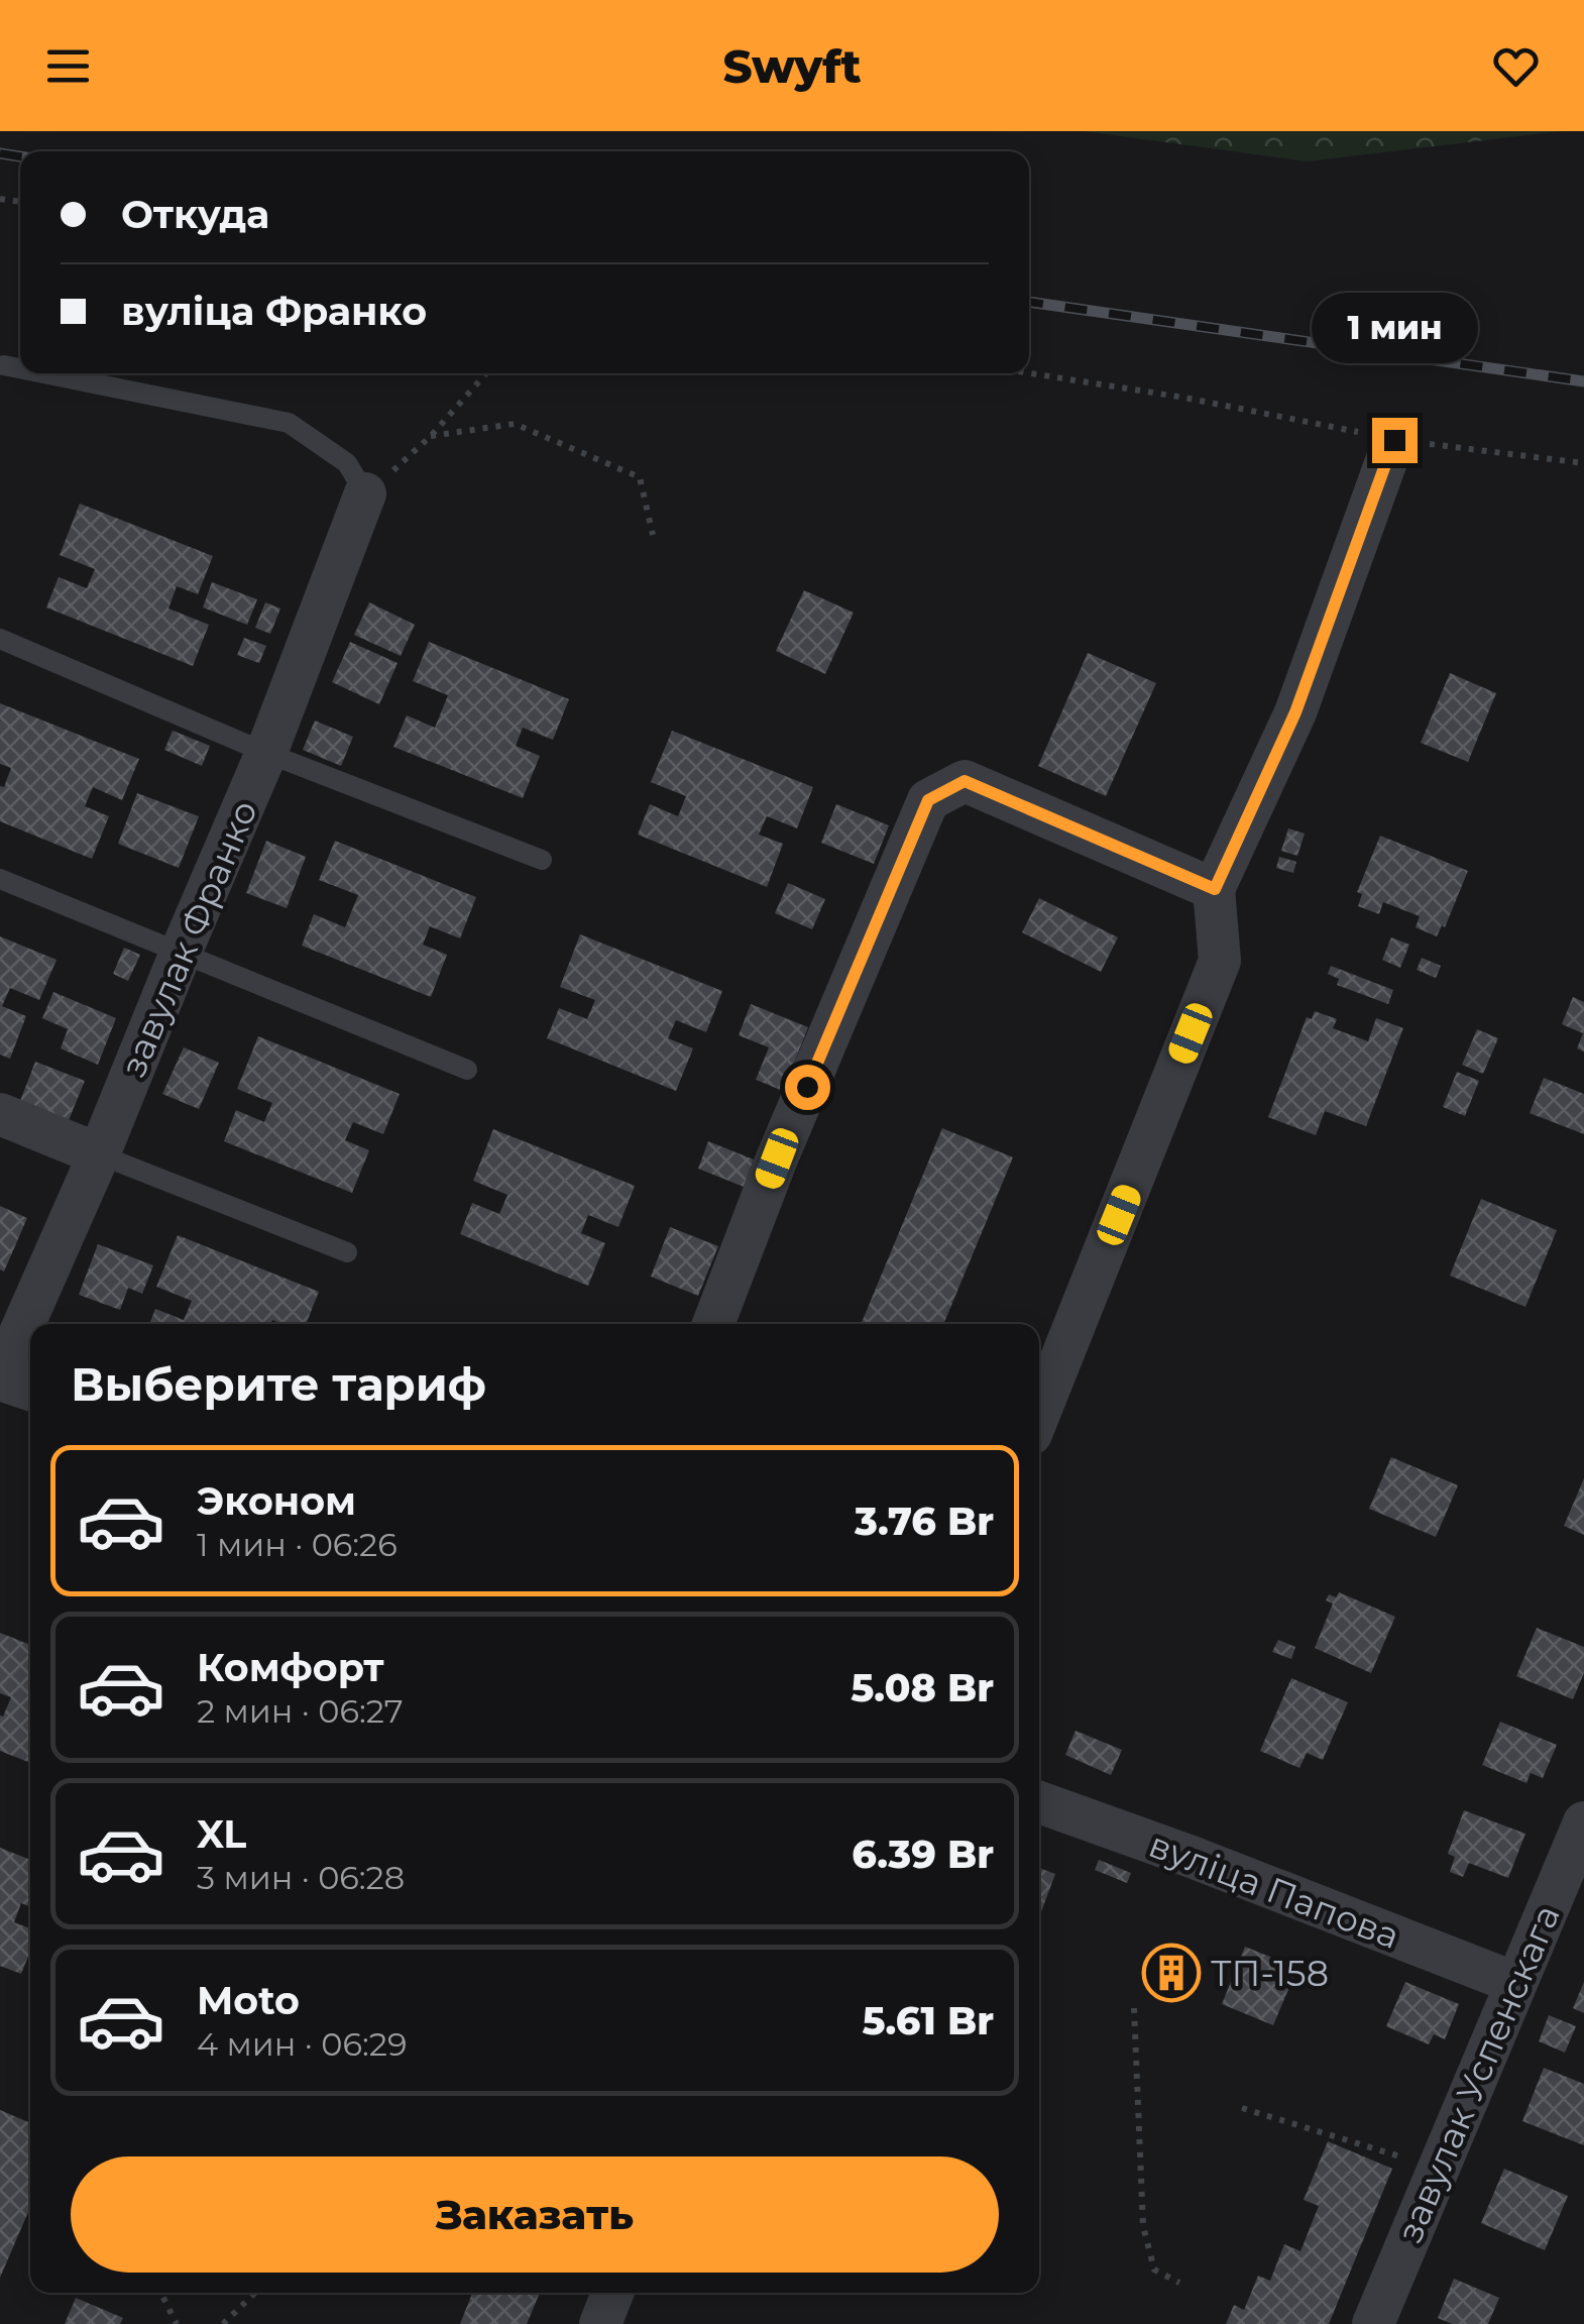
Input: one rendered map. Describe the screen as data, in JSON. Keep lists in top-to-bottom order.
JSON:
{
  "streets": {
    "street": ["завулак Франко", "вуліца Папова", "завулак Успенскага"]
  },
  "crossings": [
    ["вуліца Папова", "завулак Успенскага"]
  ],
  "places": {
    "building": ["ТП-158"]
  },
  "page": {
    "header": "Swyft",
    "banner": ["Откуда", "вуліца Франко"],
    "bubble": "1 мин",
    "heading": "Выберите тариф",
    "list": [
      {
        "name": "Эконом",
        "note": "1 мин · 06:26",
        "value": "3.76 Br"
      },
      {
        "name": "Комфорт",
        "note": "2 мин · 06:27",
        "value": "5.08 Br"
      },
      {
        "name": "XL",
        "note": "3 мин · 06:28",
        "value": "6.39 Br"
      },
      {
        "name": "Moto",
        "note": "4 мин · 06:29",
        "value": "5.61 Br"
      }
    ],
    "buttons": "Заказать"
  }
}
